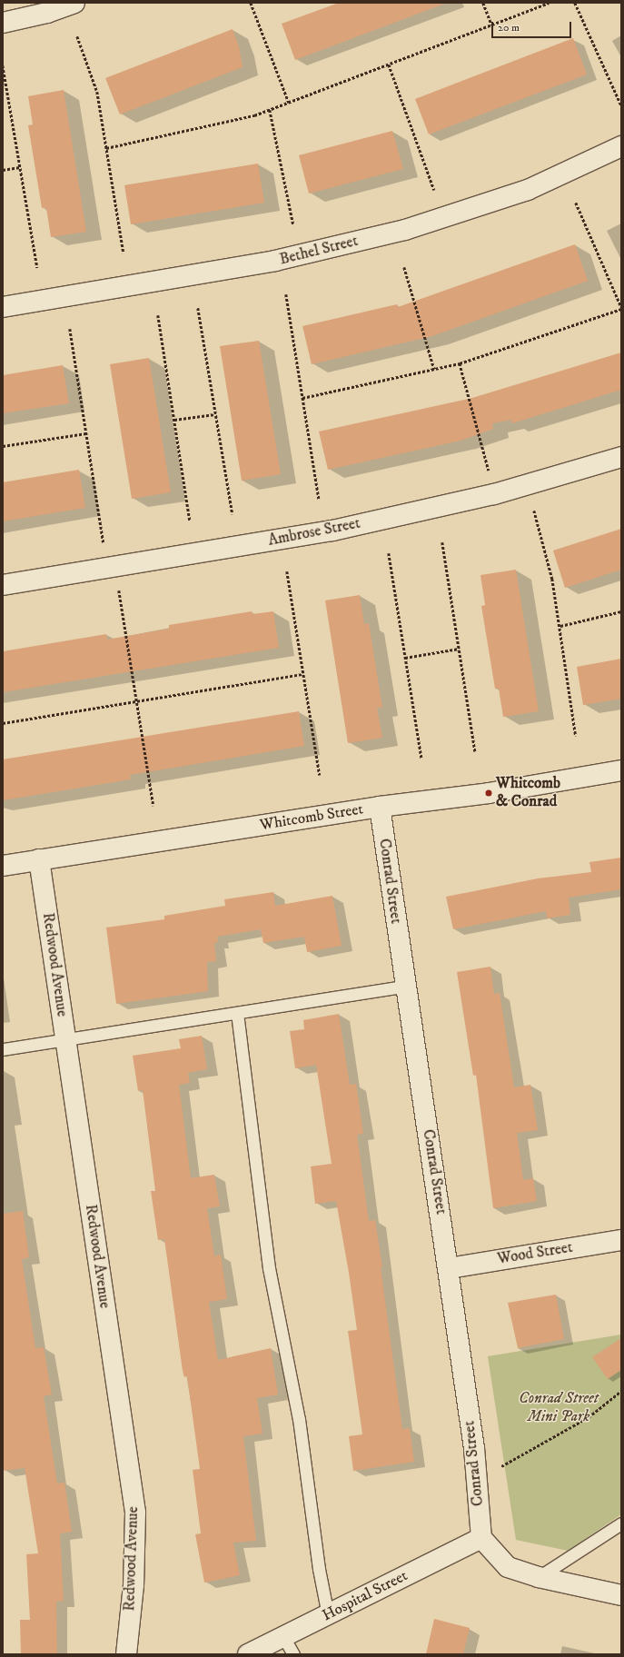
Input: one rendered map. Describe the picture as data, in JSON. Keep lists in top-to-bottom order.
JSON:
{
  "streets": {
    "street": [
      "Bethel Street",
      "Ambrose Street",
      "Whitcomb Street",
      "Conrad Street",
      "Redwood Avenue",
      "Wood Street",
      "Hospital Street"
    ]
  },
  "crossings": [
    ["Whitcomb Street", "Conrad Street"],
    ["Whitcomb Street", "Redwood Avenue"],
    ["Conrad Street", "Wood Street"],
    ["Conrad Street", "Hospital Street"]
  ],
  "parks": ["Conrad Street Mini Park"],
  "places": ["Whitcomb & Conrad"],
  "scale_bar": "20 m"
}
